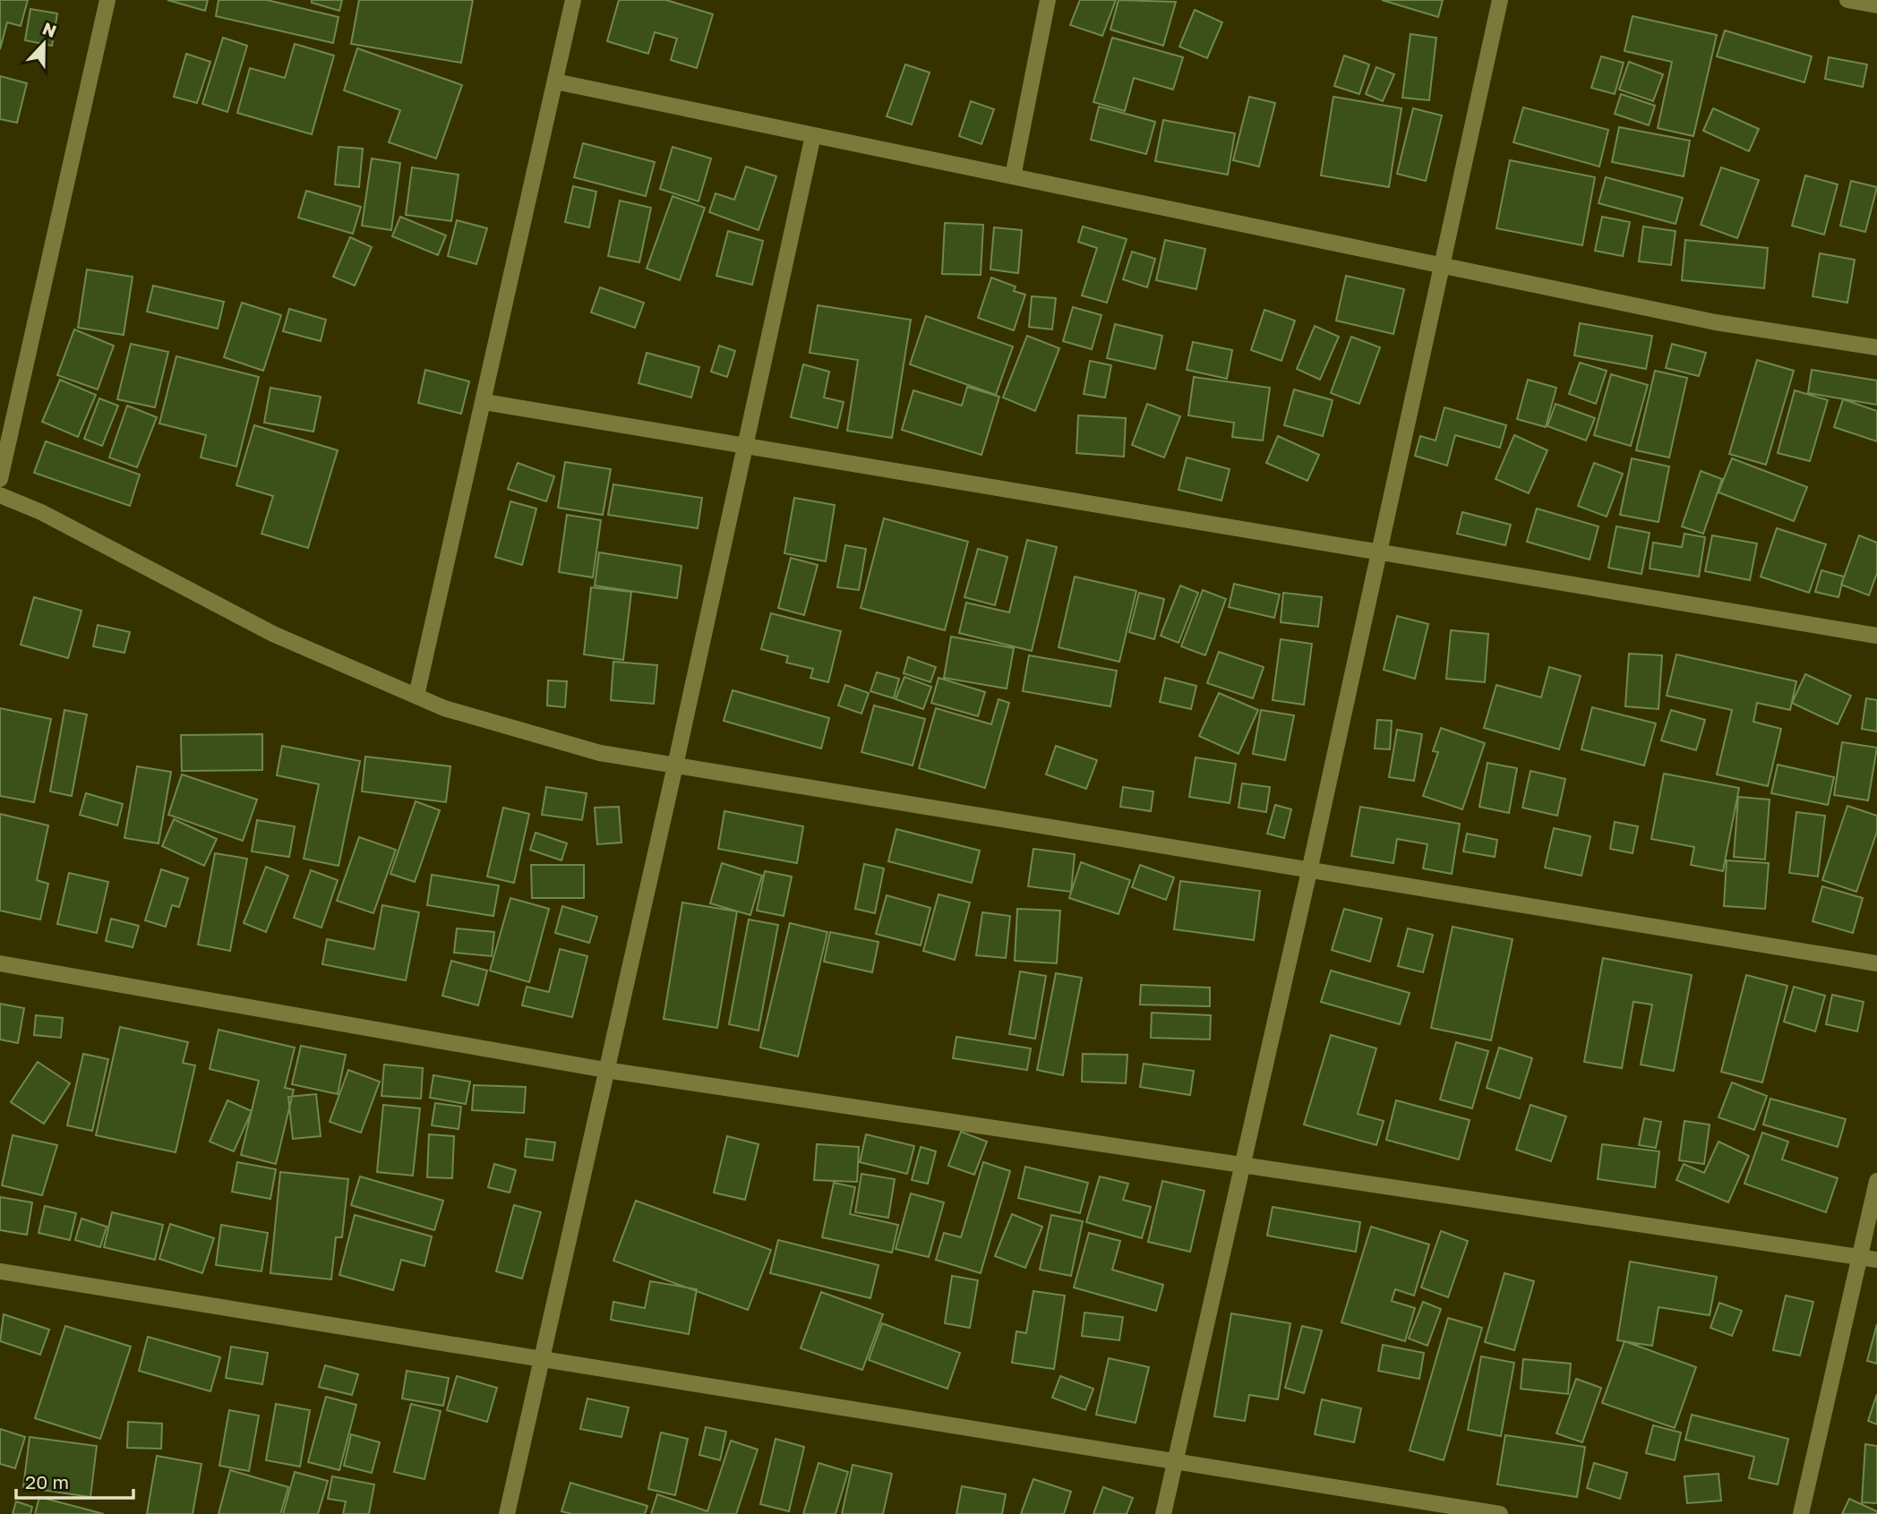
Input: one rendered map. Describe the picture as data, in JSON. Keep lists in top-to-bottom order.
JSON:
{
  "scale_bar": "20 m",
  "north": "top"
}
